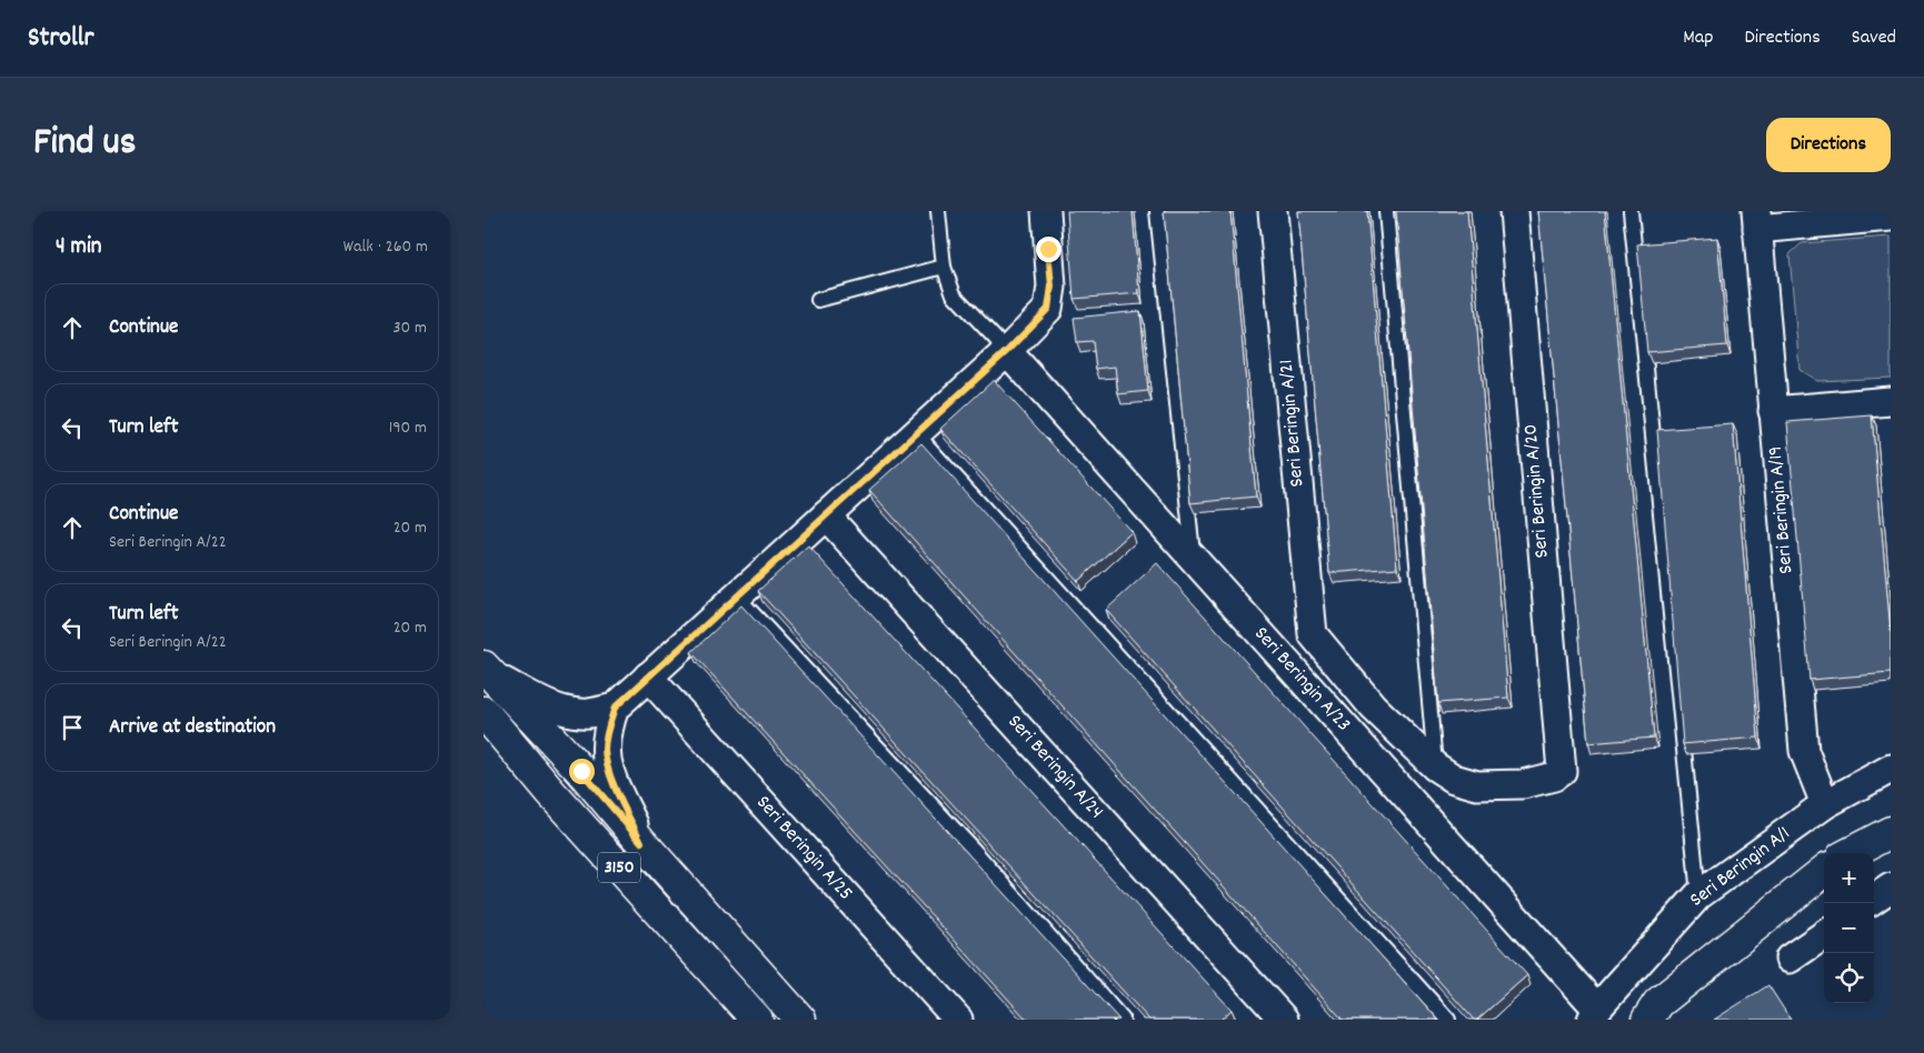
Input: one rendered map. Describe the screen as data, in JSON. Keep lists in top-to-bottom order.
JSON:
{
  "streets": {
    "main road": ["3150"],
    "street": [
      "Seri Beringin A/21",
      "Seri Beringin A/20",
      "Seri Beringin A/19",
      "Seri Beringin A/23",
      "Seri Beringin A/24",
      "Seri Beringin A/25",
      "Seri Beringin A/1"
    ]
  },
  "crossings": [
    ["Seri Beringin A/21", "Seri Beringin A/20"],
    ["Seri Beringin A/19", "Seri Beringin A/1"],
    ["Seri Beringin A/23", "Seri Beringin A/1"]
  ],
  "page": {
    "header": "Strollr",
    "nav": ["Map", "Directions", "Saved"],
    "title": "Find us",
    "buttons": "Directions",
    "heading": ["4 min", "Walk · 260 m"],
    "list": [
      ["Continue", "30 m"],
      ["Turn left", "190 m"],
      ["Continue", "Seri Beringin A/22", "20 m"],
      ["Turn left", "Seri Beringin A/22", "20 m"],
      "Arrive at destination"
    ],
    "map_buttons": ["+", "−"]
  }
}
